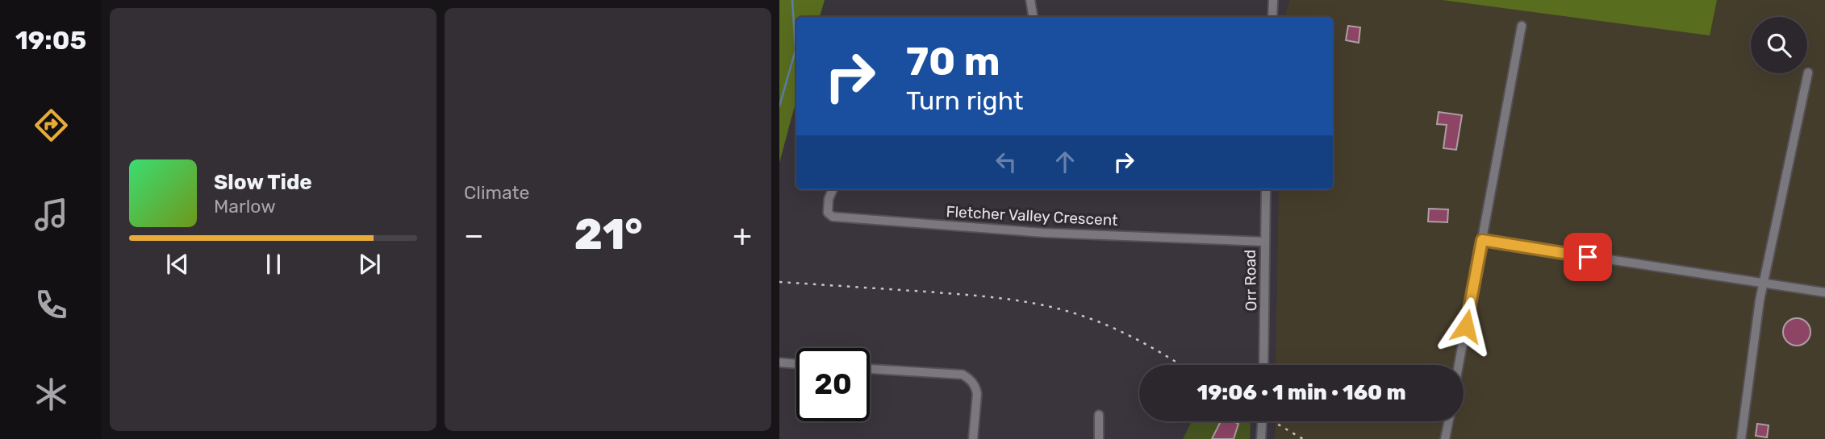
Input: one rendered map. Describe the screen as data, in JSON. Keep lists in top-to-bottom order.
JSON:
{
  "streets": {
    "street": ["Fletcher Valley Crescent", "Orr Road"]
  },
  "crossings": [
    ["Fletcher Valley Crescent", "Orr Road"]
  ],
  "page": {
    "tabs": "19:05",
    "tile": "Climate",
    "turn": ["70 m", "Turn right"],
    "song": ["Slow Tide", "Marlow"],
    "heat": ["−", "21°", "+"],
    "limit": "20",
    "trip": "19:06 · 1 min · 160 m"
  }
}
